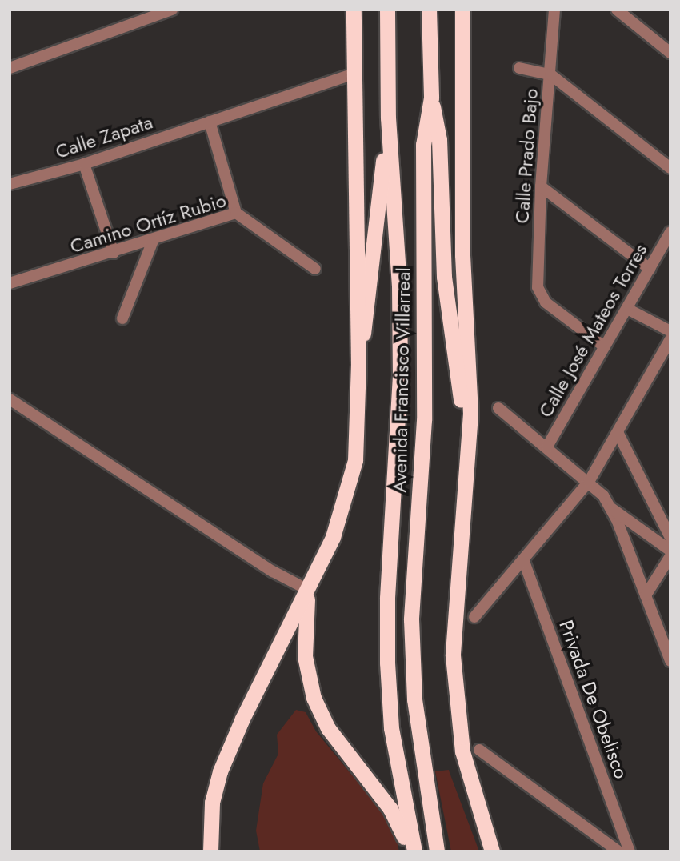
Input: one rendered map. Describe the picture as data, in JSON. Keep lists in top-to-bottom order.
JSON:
{
  "streets": {
    "highway": ["Avenida Francisco Villarreal"],
    "street": [
      "Calle Zapata",
      "Calle Prado Bajo",
      "Camino Ortíz Rubio",
      "Calle José Mateos Torres",
      "Privada De Obelisco"
    ]
  },
  "crossings": [
    ["Calle Prado Bajo", "Calle José Mateos Torres"]
  ]
}
